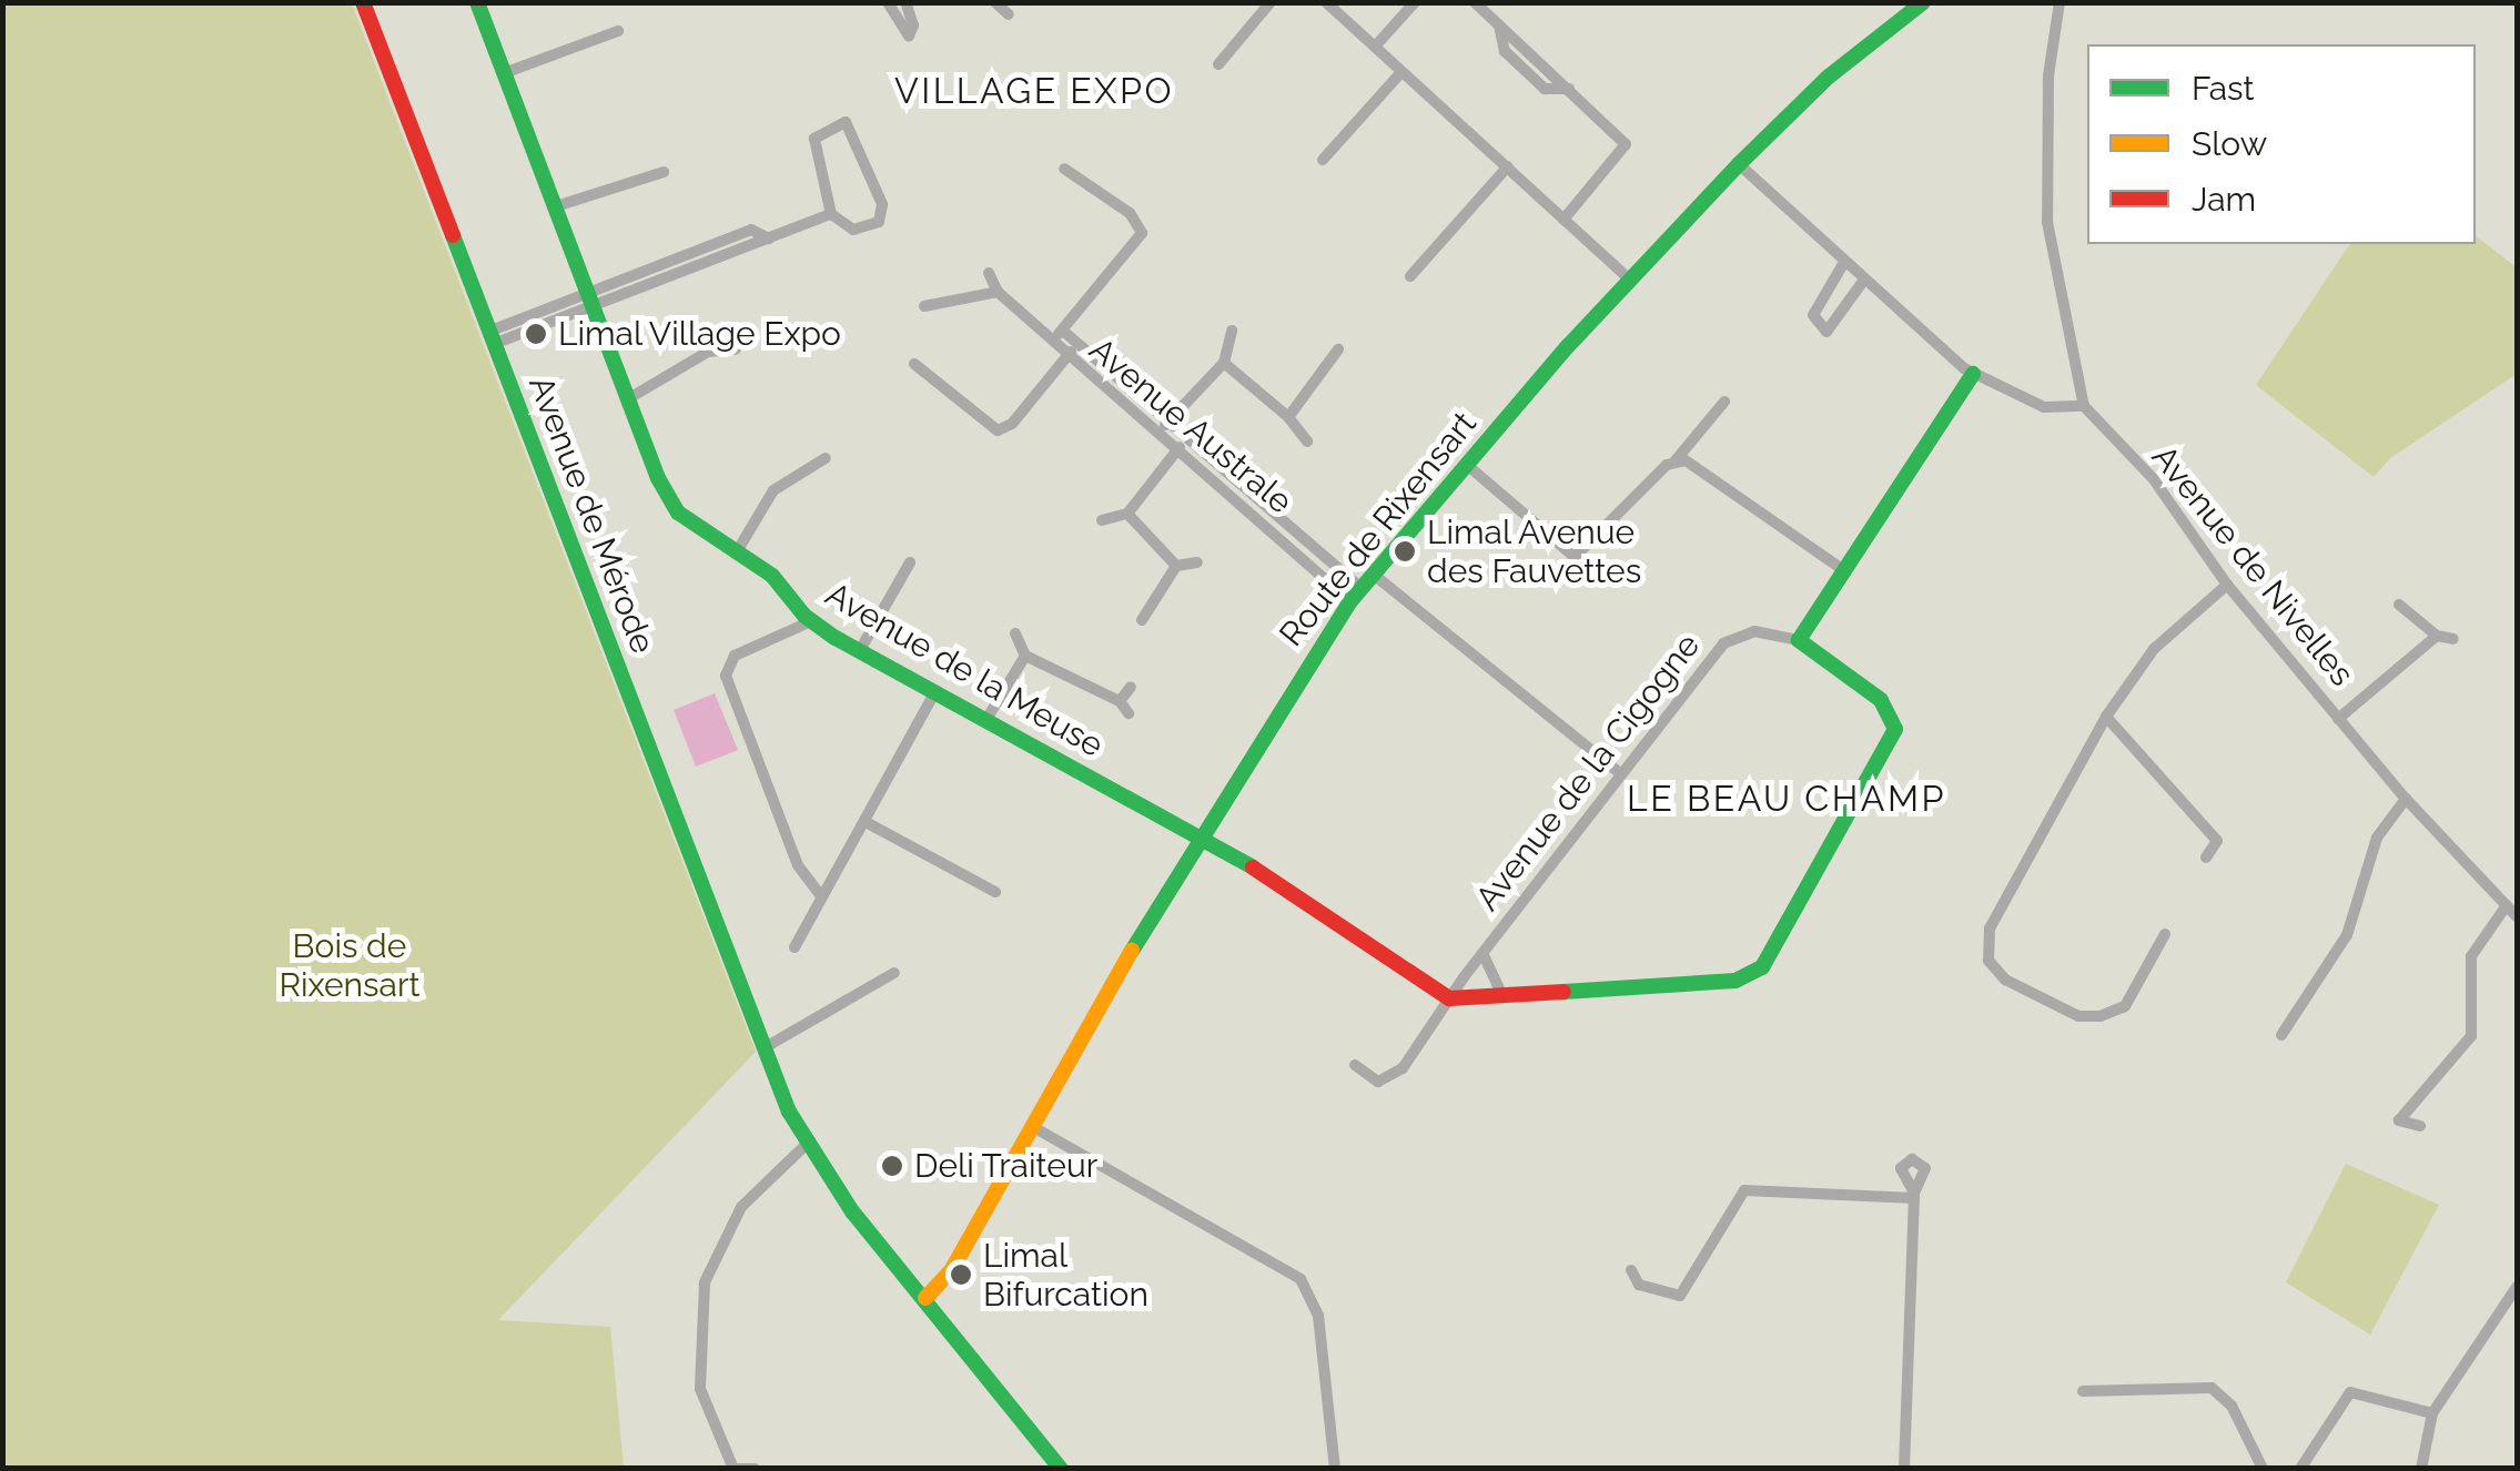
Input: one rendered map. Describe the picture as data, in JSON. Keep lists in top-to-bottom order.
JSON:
{
  "streets": {
    "street": [
      "Avenue Australe",
      "Avenue de Mérode",
      "Route de Rixensart",
      "Avenue de Nivelles",
      "Avenue de la Meuse",
      "Avenue de la Cigogne"
    ]
  },
  "crossings": [
    ["Avenue Australe", "Route de Rixensart"],
    ["Avenue de Mérode", "Route de Rixensart"],
    ["Route de Rixensart", "Avenue de la Meuse"],
    ["Avenue de la Meuse", "Avenue de la Cigogne"]
  ],
  "districts": ["VILLAGE EXPO", "LE BEAU CHAMP"],
  "parks": ["Bois de Rixensart"],
  "places": [
    "Limal Village Expo",
    "Limal Avenue des Fauvettes",
    "Deli Traiteur",
    "Limal Bifurcation"
  ],
  "legend": ["Fast", "Slow", "Jam"]
}
